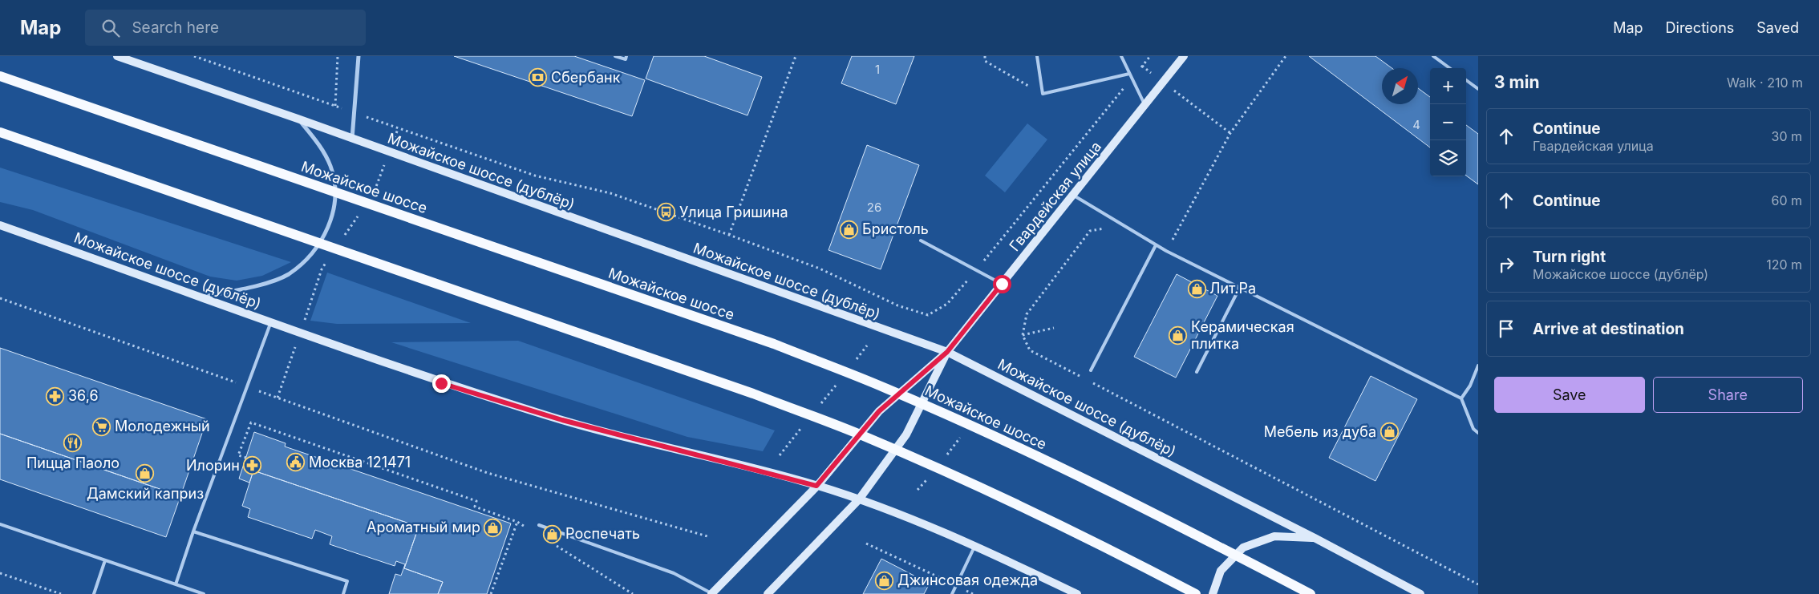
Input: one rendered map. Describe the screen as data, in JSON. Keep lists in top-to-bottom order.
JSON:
{
  "streets": {
    "main road": ["Можайское шоссе (дублёр)", "Можайское шоссе", "Гвардейская улица"]
  },
  "crossings": [
    ["Можайское шоссе (дублёр)", "Гвардейская улица"]
  ],
  "places": {
    "bank": ["Сбербанк"],
    "bus stop": ["Улица Гришина"],
    "shop": [
      "Бристоль",
      "Лит.Ра",
      "Керамическая плитка",
      "Мебель из дуба",
      "Дамский каприз",
      "Ароматный мир",
      "Роспечать",
      "Джинсовая одежда"
    ],
    "pharmacy": ["36,6", "Илорин"],
    "supermarket": ["Молодежный"],
    "restaurant": ["Пицца Паоло"],
    "public building": ["Москва 121471"]
  },
  "house_numbers": ["1", "4", "26"],
  "north": "top right",
  "page": {
    "header": "Map",
    "search": "Search here",
    "nav": ["Map", "Directions", "Saved"],
    "heading": ["3 min", "Walk · 210 m"],
    "map_buttons": ["+", "−"],
    "list": [
      ["Continue", "Гвардейская улица", "30 m"],
      ["Continue", "60 m"],
      ["Turn right", "Можайское шоссе (дублёр)", "120 m"],
      "Arrive at destination"
    ],
    "buttons": ["Save", "Share"]
  }
}
